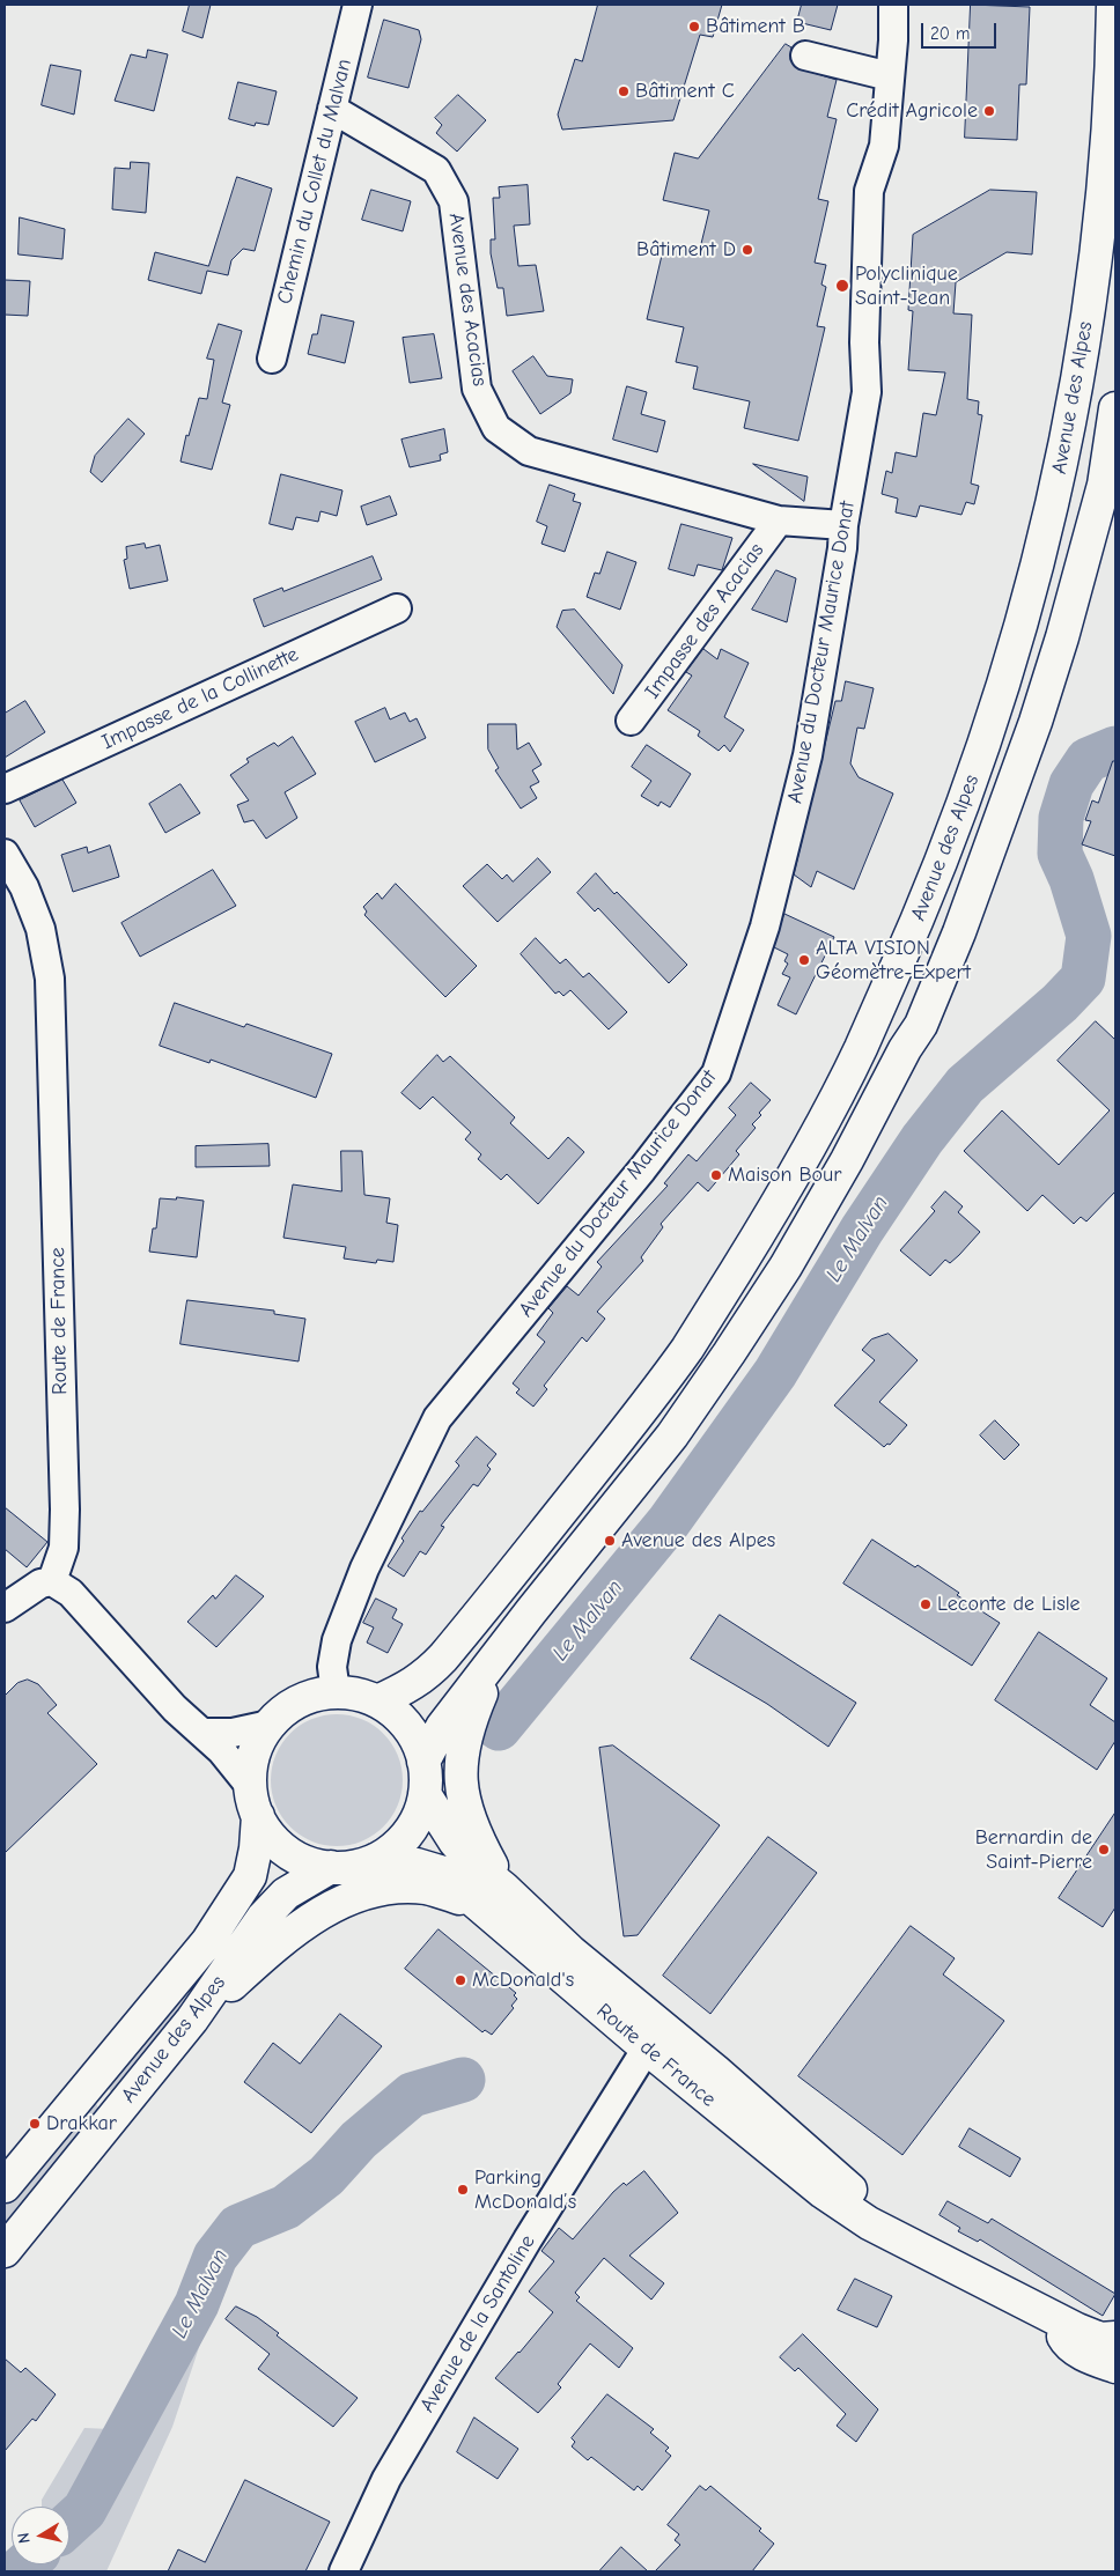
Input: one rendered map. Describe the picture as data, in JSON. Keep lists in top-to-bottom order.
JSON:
{
  "streets": {
    "main road": ["Avenue des Alpes", "Route de France"],
    "street": [
      "Chemin du Collet du Malvan",
      "Avenue des Acacias",
      "Impasse des Acacias",
      "Avenue du Docteur Maurice Donat",
      "Impasse de la Collinette",
      "Avenue de la Santoline"
    ]
  },
  "crossings": [
    ["Chemin du Collet du Malvan", "Avenue des Acacias"],
    ["Avenue des Acacias", "Impasse des Acacias"],
    ["Avenue des Acacias", "Avenue du Docteur Maurice Donat"],
    ["Avenue des Alpes", "Avenue du Docteur Maurice Donat"],
    ["Avenue des Alpes", "Route de France"],
    ["Avenue du Docteur Maurice Donat", "Route de France"],
    ["Route de France", "Avenue de la Santoline"]
  ],
  "water": ["Le Malvan"],
  "places": [
    "Bâtiment B",
    "Bâtiment C",
    "Crédit Agricole",
    "Bâtiment D",
    "Polyclinique Saint-Jean",
    "ALTA VISION Géomètre-Expert",
    "Maison Bour",
    "Avenue des Alpes",
    "Leconte de Lisle",
    "Bernardin de Saint-Pierre",
    "McDonald's",
    "Drakkar",
    "Parking McDonald’s"
  ],
  "scale_bar": "20 m",
  "north": "left"
}
